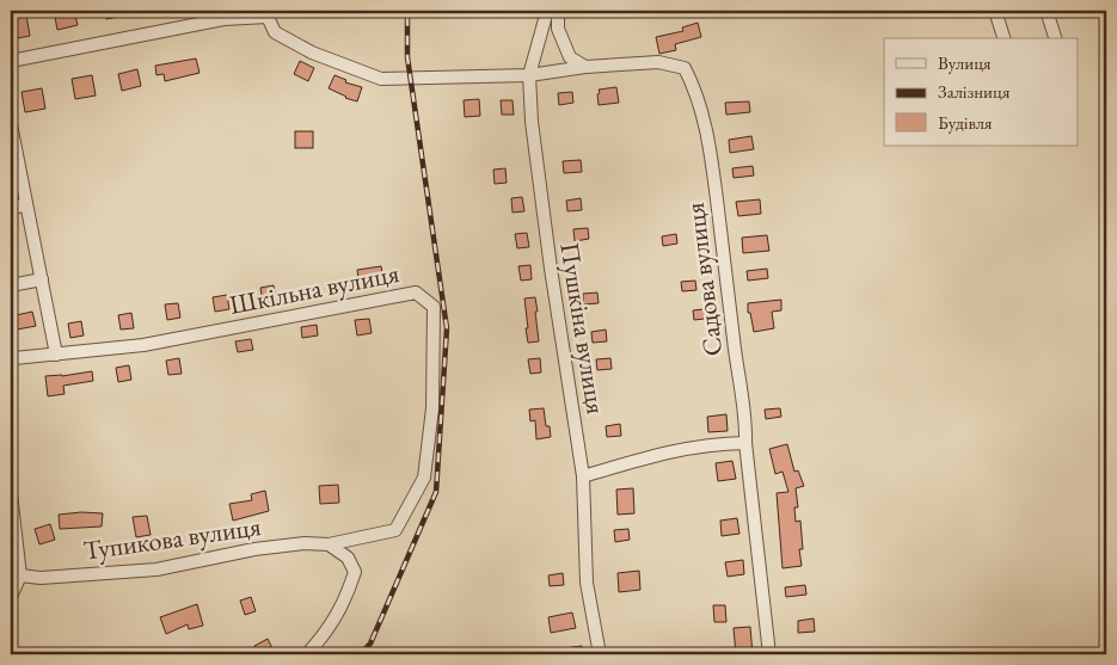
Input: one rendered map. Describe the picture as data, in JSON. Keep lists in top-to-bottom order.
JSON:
{
  "streets": {
    "street": [
      "Садова вулиця",
      "Шкільна вулиця",
      "Пушкіна вулиця",
      "Тупикова вулиця"
    ]
  },
  "crossings": [
    ["Садова вулиця", "Пушкіна вулиця"],
    ["Шкільна вулиця", "Тупикова вулиця"]
  ],
  "legend": ["Вулиця", "Залізниця", "Будівля"]
}
